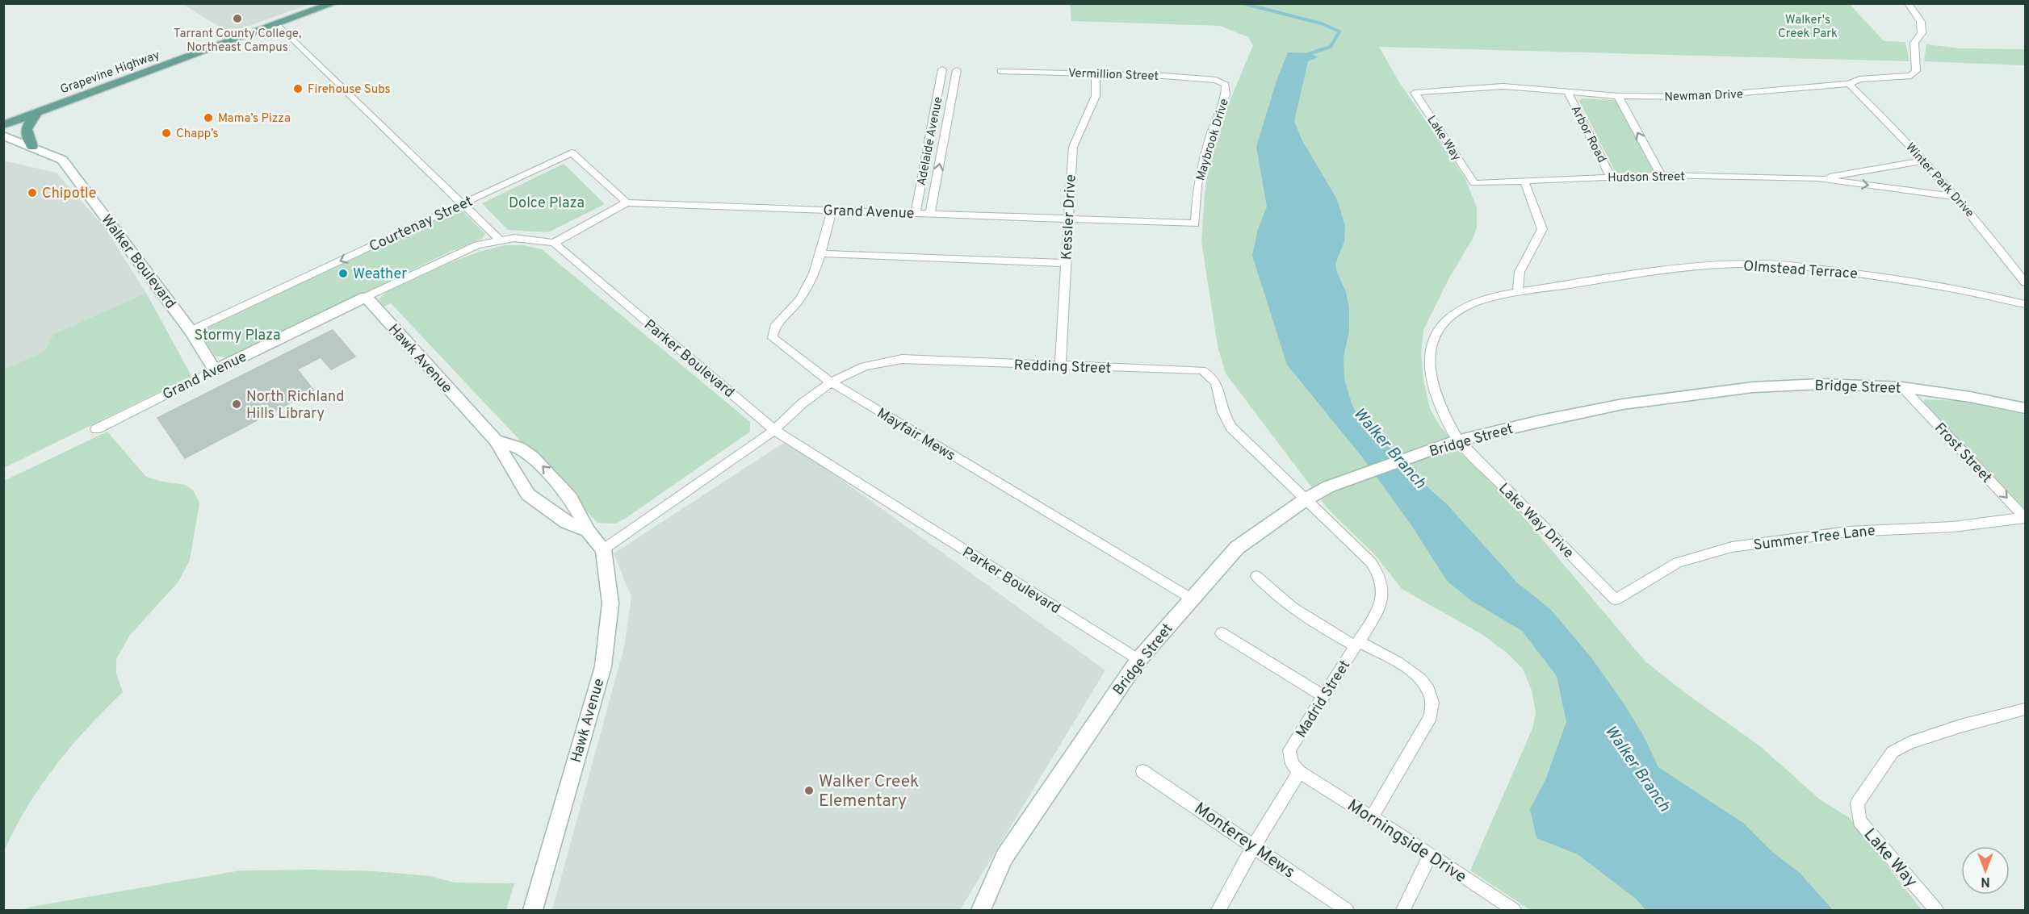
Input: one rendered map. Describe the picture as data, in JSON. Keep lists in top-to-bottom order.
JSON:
{
  "streets": {
    "main road": ["Grapevine Highway"],
    "street": [
      "Vermillion Street",
      "Newman Drive",
      "Arbor Road",
      "Lake Way",
      "Maybrook Drive",
      "Adelaide Avenue",
      "Hudson Street",
      "Winter Park Drive",
      "Grand Avenue",
      "Kessler Drive",
      "Courtenay Street",
      "Walker Boulevard",
      "Olmstead Terrace",
      "Hawk Avenue",
      "Parker Boulevard",
      "Redding Street",
      "Bridge Street",
      "Mayfair Mews",
      "Frost Street",
      "Lake Way Drive",
      "Summer Tree Lane",
      "Madrid Street",
      "Monterey Mews",
      "Morningside Drive"
    ]
  },
  "crossings": [
    ["Vermillion Street", "Maybrook Drive"],
    ["Vermillion Street", "Kessler Drive"],
    ["Newman Drive", "Arbor Road"],
    ["Newman Drive", "Lake Way"],
    ["Newman Drive", "Winter Park Drive"],
    ["Arbor Road", "Hudson Street"],
    ["Lake Way", "Hudson Street"],
    ["Maybrook Drive", "Grand Avenue"],
    ["Adelaide Avenue", "Grand Avenue"],
    ["Hudson Street", "Winter Park Drive"],
    ["Grand Avenue", "Kessler Drive"],
    ["Grand Avenue", "Courtenay Street"],
    ["Grand Avenue", "Walker Boulevard"],
    ["Grand Avenue", "Hawk Avenue"],
    ["Grand Avenue", "Mayfair Mews"],
    ["Kessler Drive", "Redding Street"],
    ["Courtenay Street", "Walker Boulevard"],
    ["Hawk Avenue", "Redding Street"],
    ["Parker Boulevard", "Redding Street"],
    ["Parker Boulevard", "Bridge Street"],
    ["Redding Street", "Bridge Street"],
    ["Redding Street", "Mayfair Mews"],
    ["Redding Street", "Madrid Street"],
    ["Bridge Street", "Mayfair Mews"],
    ["Bridge Street", "Frost Street"],
    ["Bridge Street", "Lake Way Drive"],
    ["Bridge Street", "Madrid Street"],
    ["Frost Street", "Summer Tree Lane"],
    ["Lake Way Drive", "Summer Tree Lane"],
    ["Madrid Street", "Morningside Drive"]
  ],
  "one_way": ["Courtenay Street", "Frost Street"],
  "water": ["Walker Branch"],
  "parks": ["Walker's Creek Park", "Dolce Plaza", "Stormy Plaza"],
  "places": [
    "Tarrant County College, Northeast Campus",
    "Firehouse Subs",
    "Mama’s Pizza",
    "Chapp’s",
    "Chipotle",
    "Weather",
    "North Richland Hills Library",
    "Walker Creek Elementary"
  ],
  "north": "bottom"
}
